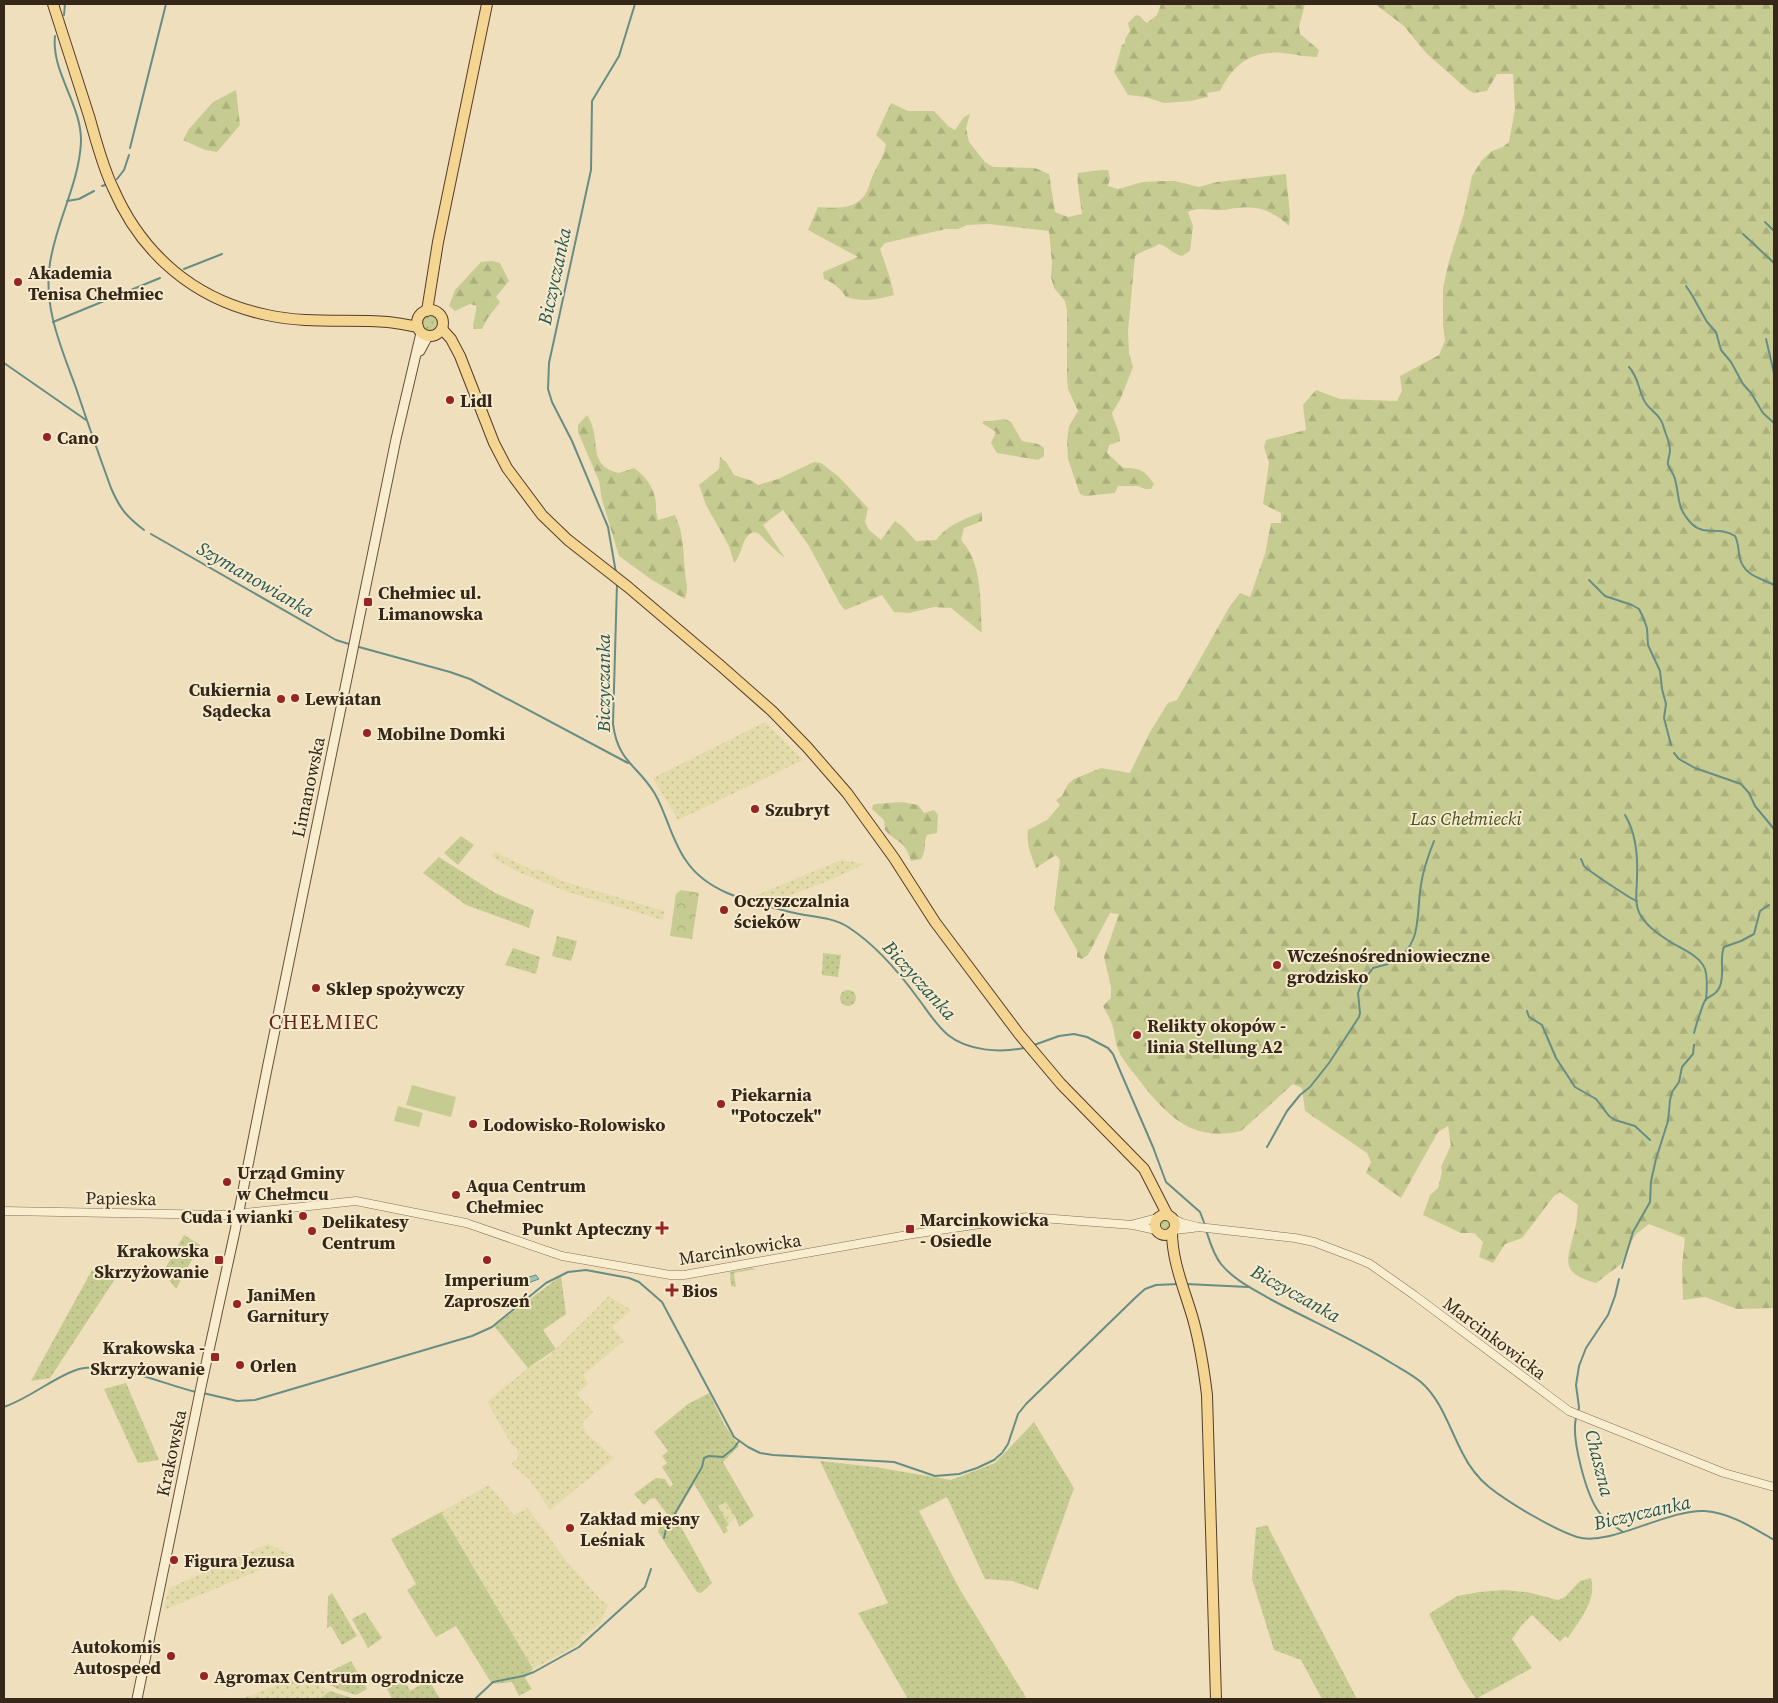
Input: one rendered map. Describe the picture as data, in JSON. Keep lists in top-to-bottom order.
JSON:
{
  "streets": {
    "main road": ["Limanowska", "Krakowska"],
    "street": ["Papieska", "Marcinkowicka"]
  },
  "crossings": [
    ["Limanowska", "Papieska"],
    ["Limanowska", "Marcinkowicka"],
    ["Limanowska", "Krakowska"],
    ["Papieska", "Marcinkowicka"],
    ["Papieska", "Krakowska"],
    ["Marcinkowicka", "Krakowska"]
  ],
  "districts": ["CHEŁMIEC"],
  "water": ["Biczyczanka", "Szymanowianka", "Chaszna"],
  "parks": ["Las Chełmiecki"],
  "places": {
    "other": [
      "Akademia Tenisa Chełmiec",
      "Lidl",
      "Cano",
      "Lewiatan",
      "Cukiernia Sądecka",
      "Mobilne Domki",
      "Szubryt",
      "Oczyszczalnia ścieków",
      "Wcześnośredniowieczne grodzisko",
      "Sklep spożywczy",
      "Relikty okopów - linia Stellung A2",
      "Piekarnia \"Potoczek\"",
      "Lodowisko-Rolowisko",
      "Urząd Gminy w Chełmcu",
      "Aqua Centrum Chełmiec",
      "Cuda i wianki",
      "Delikatesy Centrum",
      "Imperium Zaproszeń",
      "JaniMen Garnitury",
      "Orlen",
      "Zakład mięsny Leśniak",
      "Figura Jezusa",
      "Autokomis Autospeed",
      "Agromax Centrum ogrodnicze"
    ],
    "transit": [
      "Chełmiec ul. Limanowska",
      "Marcinkowicka - Osiedle",
      "Krakowska Skrzyżowanie",
      "Krakowska - Skrzyżowanie"
    ],
    "health": ["Punkt Apteczny", "Bios"]
  }
}
